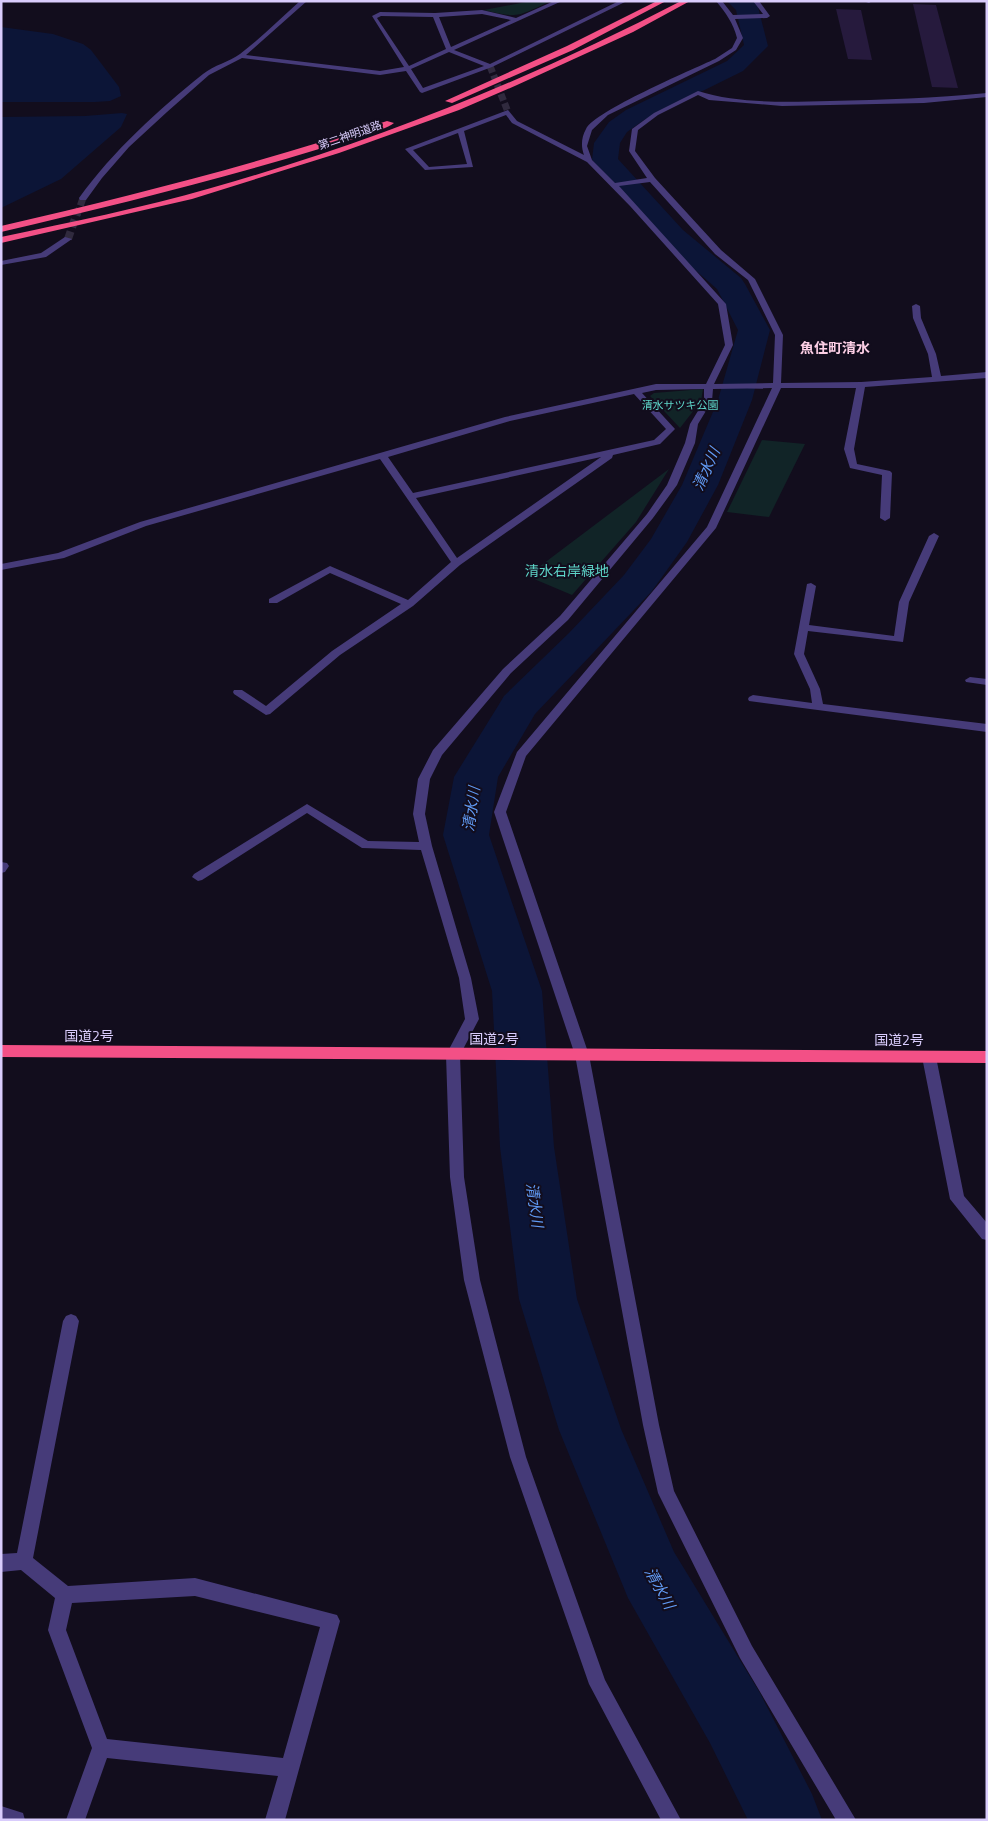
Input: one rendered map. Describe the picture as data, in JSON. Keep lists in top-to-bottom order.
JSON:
{
  "streets": {
    "highway": ["第二神明道路", "国道2号"]
  },
  "districts": ["魚住町清水"],
  "water": ["清水川"],
  "parks": ["清水サツキ公園", "清水右岸緑地"]
}
